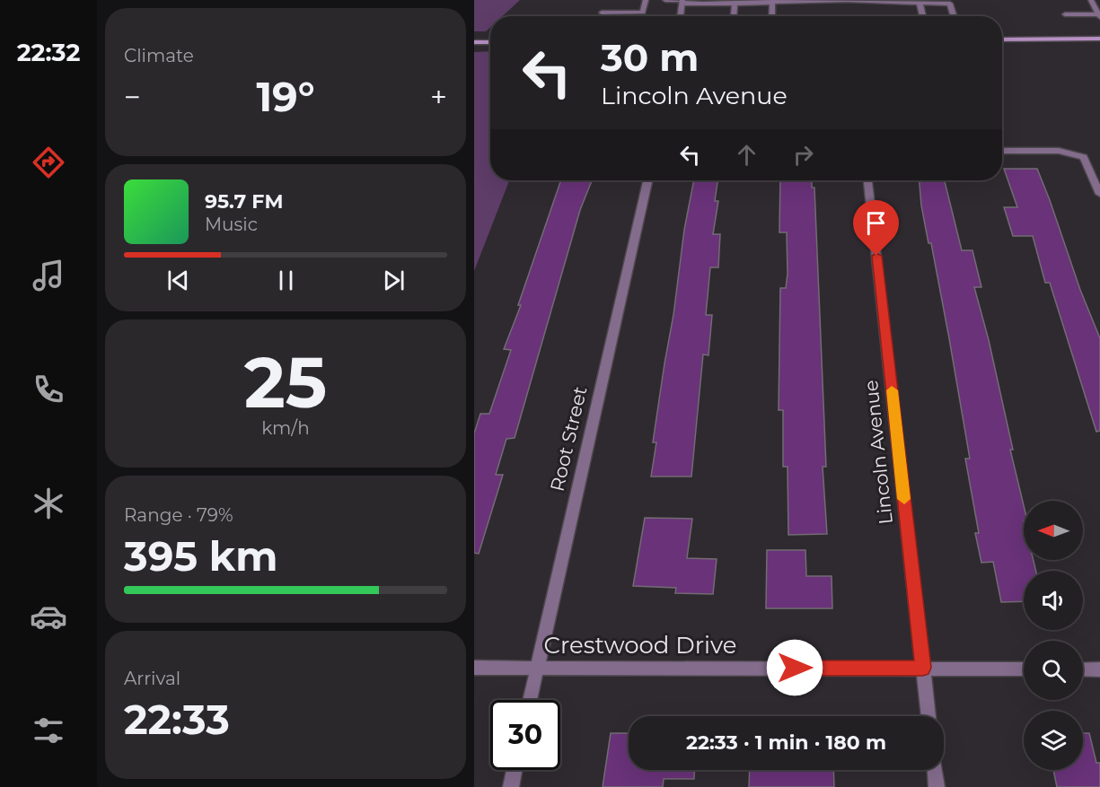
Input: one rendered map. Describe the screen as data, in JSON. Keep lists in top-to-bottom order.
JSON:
{
  "streets": {
    "street": ["Root Street", "Lincoln Avenue", "Crestwood Drive"]
  },
  "crossings": [
    ["Root Street", "Crestwood Drive"],
    ["Lincoln Avenue", "Crestwood Drive"]
  ],
  "north": "left",
  "page": {
    "tabs": "22:32",
    "tile": [
      "Climate",
      ["25", "km/h"],
      ["Range · 79%", "395 km"],
      ["Arrival", "22:33"]
    ],
    "turn": ["30 m", "Lincoln Avenue"],
    "heat": ["−", "19°", "+"],
    "song": ["95.7 FM", "Music"],
    "limit": "30",
    "trip": "22:33 · 1 min · 180 m"
  }
}
